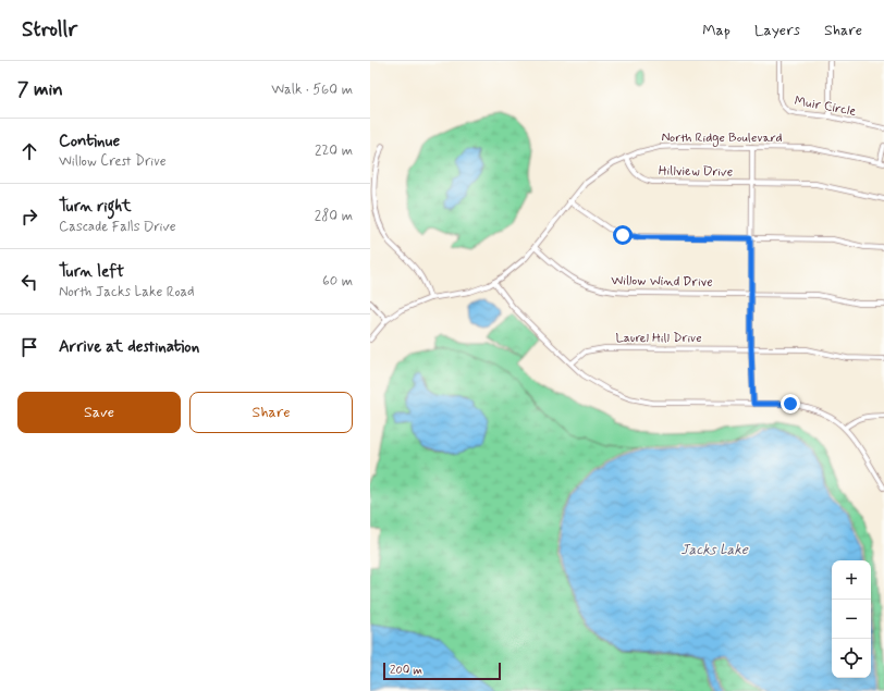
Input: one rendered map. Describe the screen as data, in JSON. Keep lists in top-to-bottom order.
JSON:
{
  "streets": {
    "street": [
      "Muir Circle",
      "North Ridge Boulevard",
      "Hillview Drive",
      "Willow Wind Drive",
      "Laurel Hill Drive"
    ]
  },
  "crossings": [
    ["North Ridge Boulevard", "Hillview Drive"],
    ["North Ridge Boulevard", "Willow Wind Drive"]
  ],
  "water": ["Jacks Lake"],
  "scale_bar": "200 m",
  "page": {
    "header": "Strollr",
    "nav": ["Map", "Layers", "Share"],
    "heading": ["7 min", "Walk · 560 m"],
    "list": [
      ["Continue", "Willow Crest Drive", "220 m"],
      ["Turn right", "Cascade Falls Drive", "280 m"],
      ["Turn left", "North Jacks Lake Road", "60 m"],
      "Arrive at destination"
    ],
    "buttons": ["Save", "Share"],
    "map_buttons": ["+", "−"],
    "scale": "200 m"
  }
}
